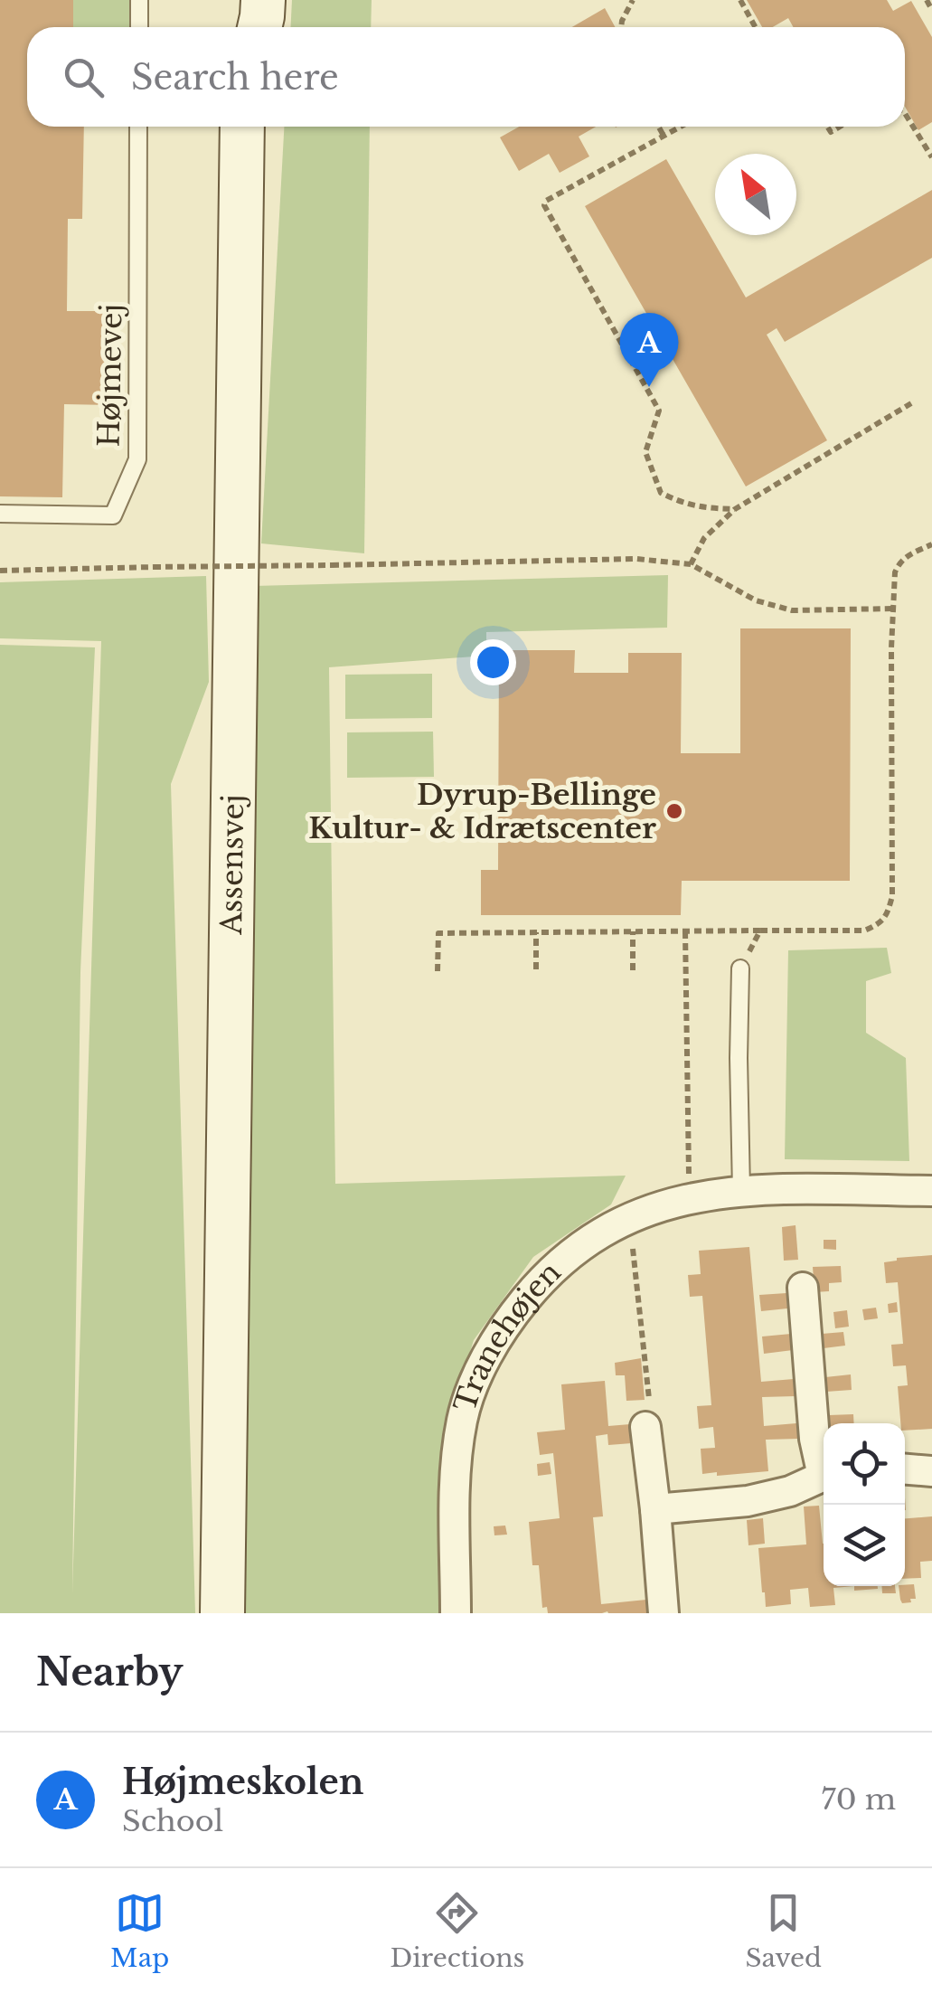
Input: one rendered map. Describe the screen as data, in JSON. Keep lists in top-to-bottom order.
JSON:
{
  "streets": {
    "main road": ["Assensvej"],
    "street": ["Tranehøjen"],
    "lane": ["Højmevej"]
  },
  "places": ["Dyrup-Bellinge Kultur- & Idrætscenter"],
  "north": "top left",
  "page": {
    "search": "Search here",
    "pins": "A",
    "heading": "Nearby",
    "list": [
      {
        "mark": "A",
        "name": "Højmeskolen",
        "note": "School",
        "value": "70 m"
      }
    ],
    "nav": ["Map", "Directions", "Saved"]
  }
}
